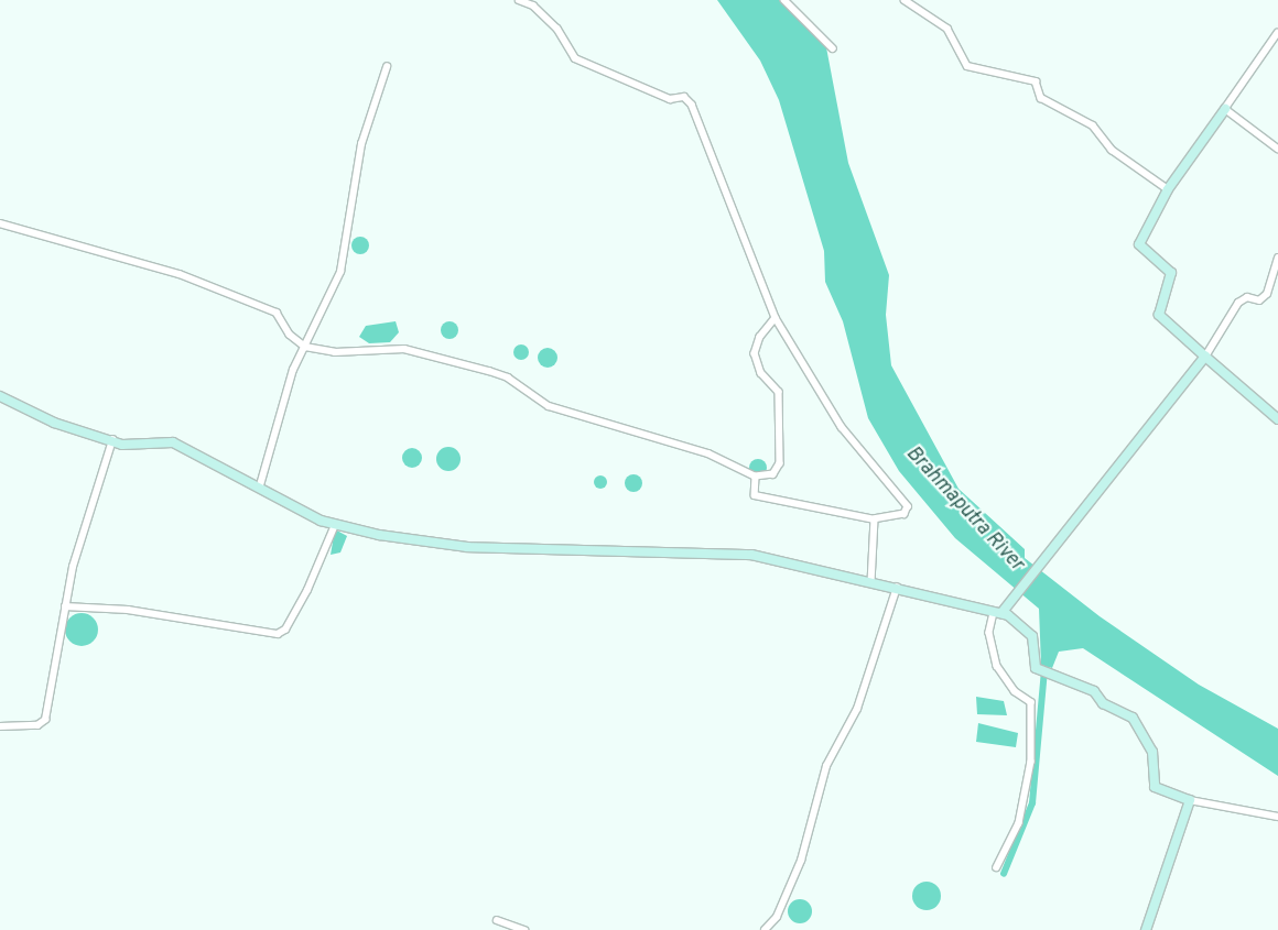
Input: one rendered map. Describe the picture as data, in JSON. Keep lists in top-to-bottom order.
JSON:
{
  "water": ["Brahmaputra River"]
}
